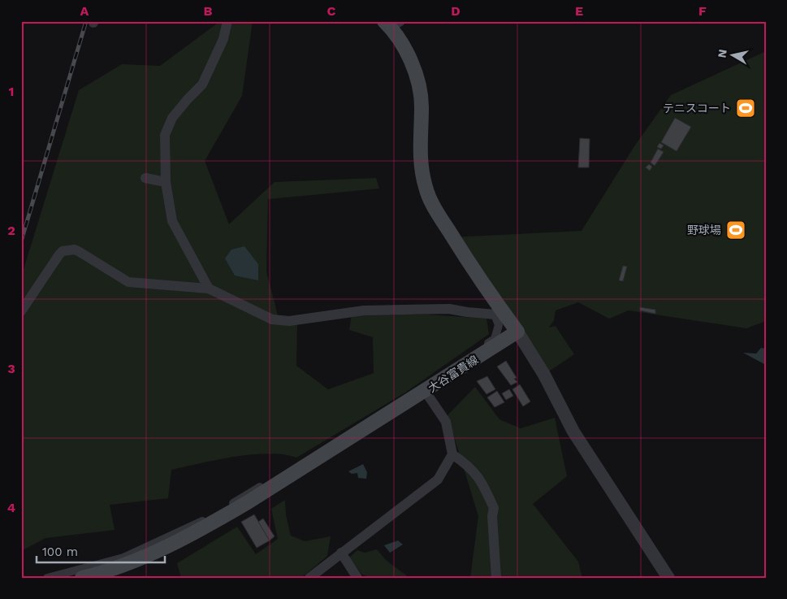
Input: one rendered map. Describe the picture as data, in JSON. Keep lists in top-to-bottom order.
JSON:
{
  "streets": {
    "main road": ["大谷富貴線"]
  },
  "places": {
    "sports": ["テニスコート", "野球場"]
  },
  "scale_bar": "100 m",
  "north": "left",
  "grid": {
    "columns": [
      "A",
      "B",
      "C",
      "D",
      "E",
      "F"
    ],
    "rows": [
      "1",
      "2",
      "3",
      "4"
    ]
  }
}
